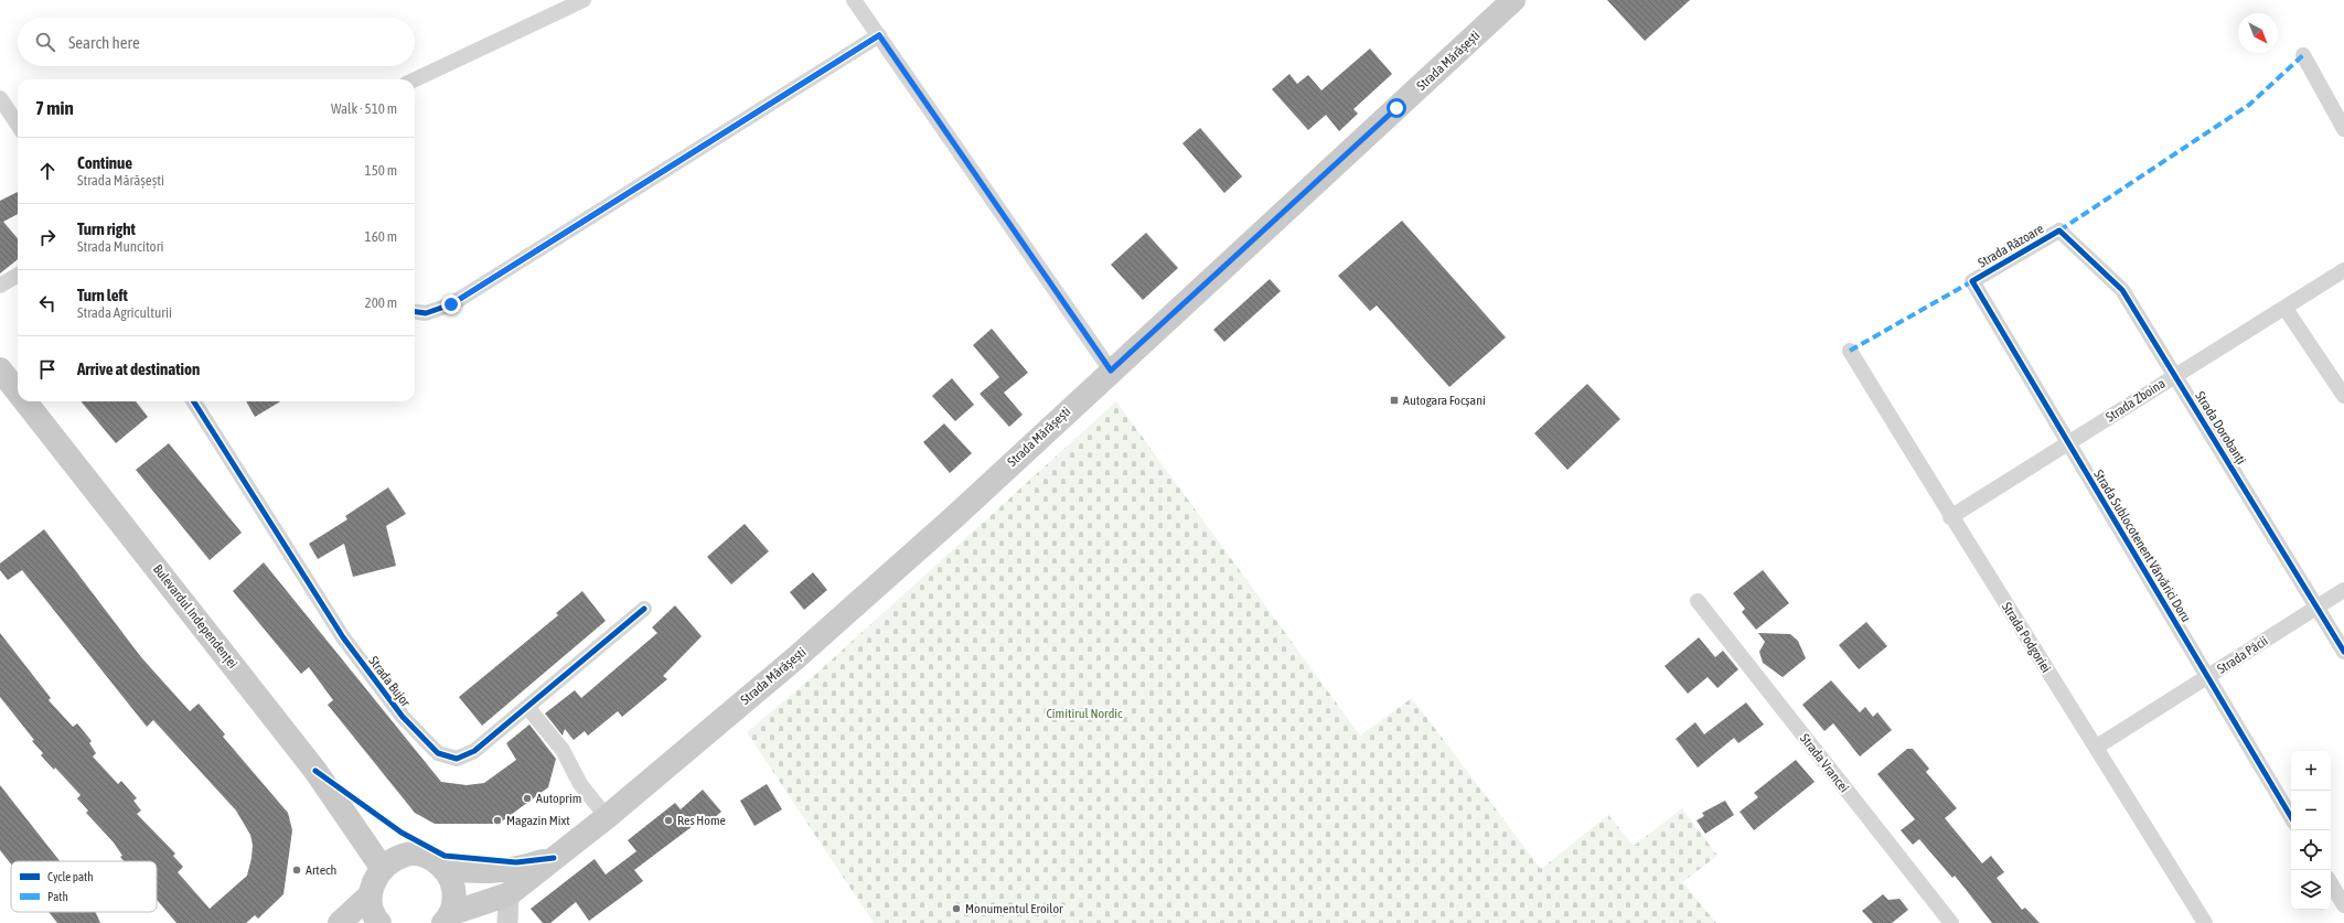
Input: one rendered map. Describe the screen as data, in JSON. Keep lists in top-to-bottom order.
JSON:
{
  "streets": {
    "main road": ["Strada Mărășești", "Bulevardul Independenței"],
    "street": [
      "Strada Răzoare",
      "Strada Zboina",
      "Strada Dorobanți",
      "Strada Sublocotenent Vărvărici Doru",
      "Strada Podgoriei",
      "Strada Păcii",
      "Strada Bujor",
      "Strada Vrancei"
    ]
  },
  "crossings": [
    ["Strada Răzoare", "Strada Dorobanți"],
    ["Strada Răzoare", "Strada Sublocotenent Vărvărici Doru"],
    ["Strada Zboina", "Strada Dorobanți"],
    ["Strada Zboina", "Strada Sublocotenent Vărvărici Doru"],
    ["Strada Zboina", "Strada Podgoriei"],
    ["Strada Dorobanți", "Strada Păcii"],
    ["Strada Sublocotenent Vărvărici Doru", "Strada Păcii"],
    ["Strada Podgoriei", "Strada Păcii"]
  ],
  "parks": ["Cimitirul Nordic"],
  "places": {
    "transit": ["Autogara Focșani"],
    "other": [
      "Autoprim",
      "Magazin Mixt",
      "Res Home",
      "Artech",
      "Monumentul Eroilor"
    ]
  },
  "legend": ["Cycle path", "Path"],
  "north": "bottom right",
  "page": {
    "search": "Search here",
    "heading": ["7 min", "Walk · 510 m"],
    "list": [
      ["Continue", "Strada Mărășești", "150 m"],
      ["Turn right", "Strada Muncitori", "160 m"],
      ["Turn left", "Strada Agriculturii", "200 m"],
      "Arrive at destination"
    ],
    "map_buttons": ["+", "−"]
  }
}
